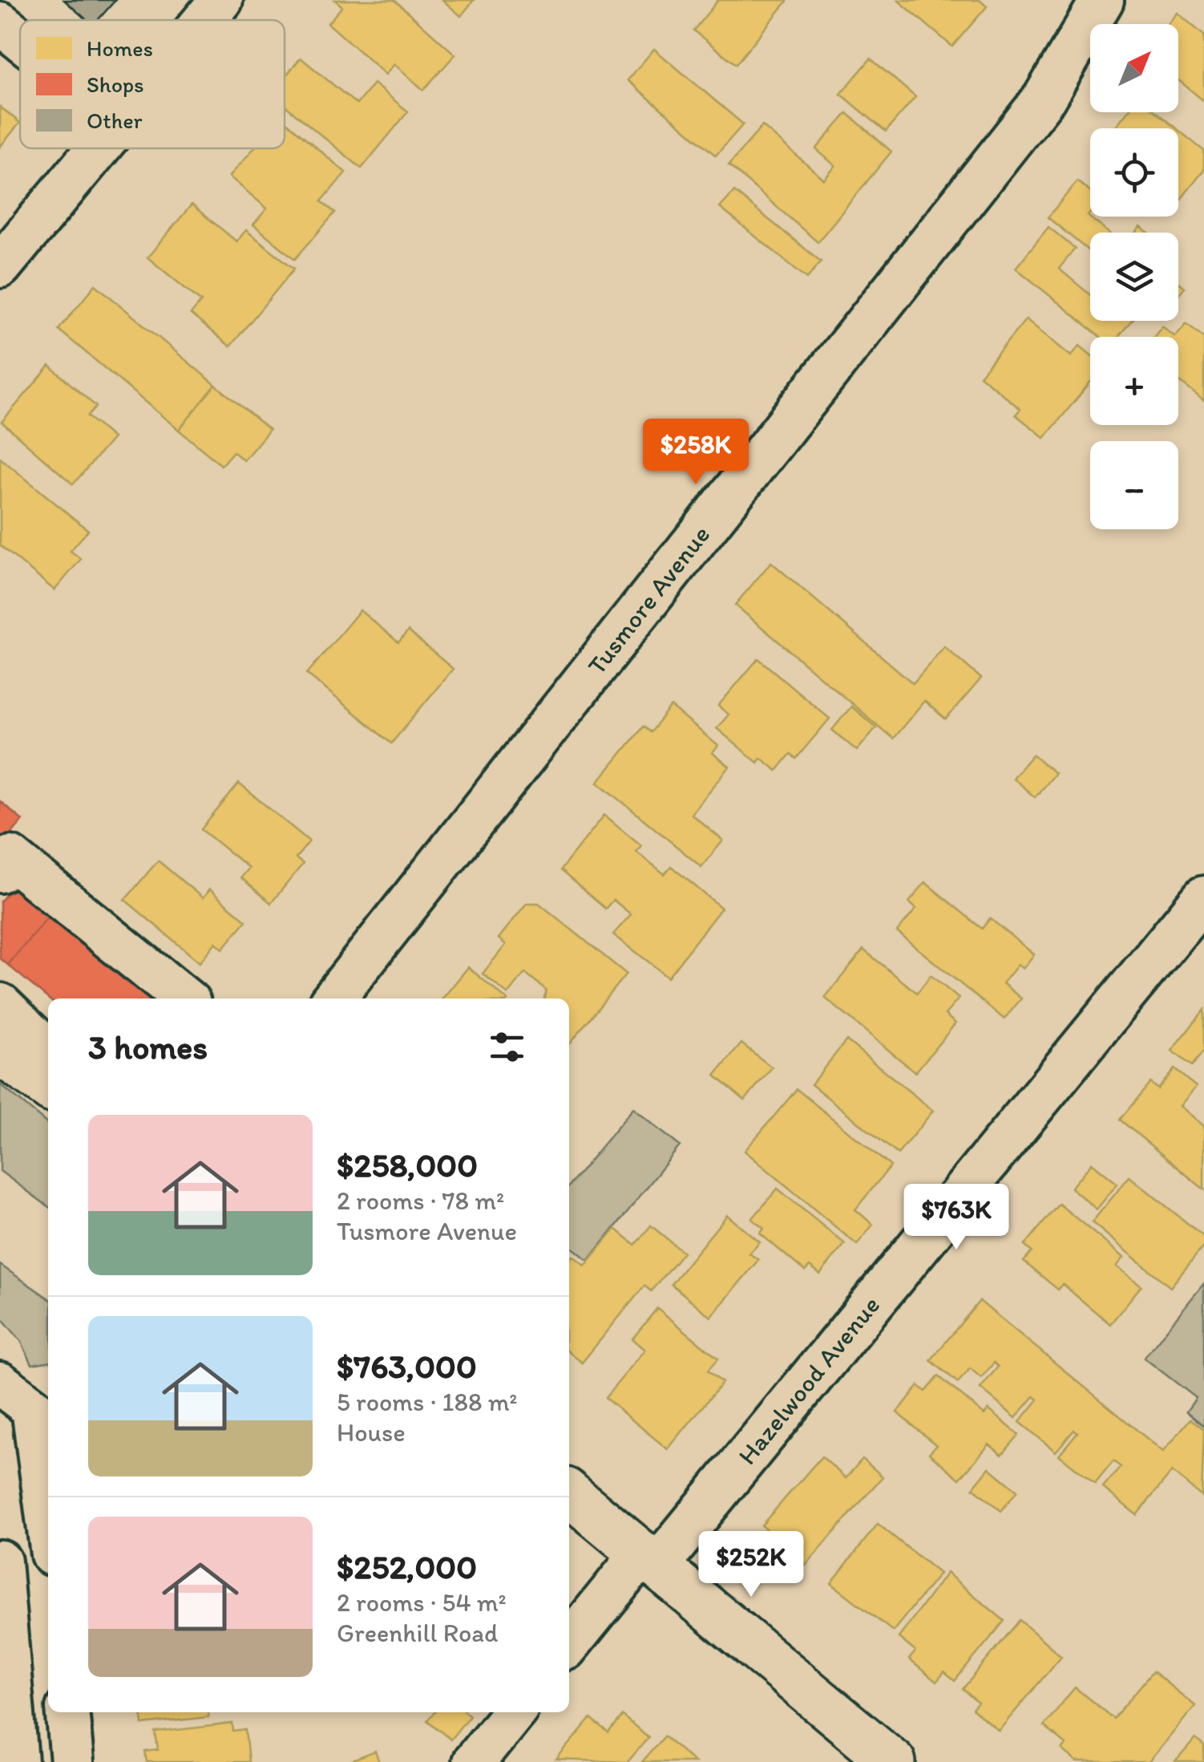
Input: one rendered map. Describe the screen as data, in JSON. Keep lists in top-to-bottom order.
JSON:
{
  "streets": {
    "street": ["Tusmore Avenue", "Hazelwood Avenue"]
  },
  "legend": ["Homes", "Shops", "Other"],
  "north": "top right",
  "page": {
    "map_buttons": ["+", "−"],
    "price": ["$258K", "$763K", "$252K"],
    "heading": "3 homes",
    "list": [
      {
        "name": "$258,000",
        "note": "2 rooms · 78 m² · Tusmore Avenue"
      },
      {
        "name": "$763,000",
        "note": "5 rooms · 188 m² · House"
      },
      {
        "name": "$252,000",
        "note": "2 rooms · 54 m² · Greenhill Road"
      }
    ]
  }
}
